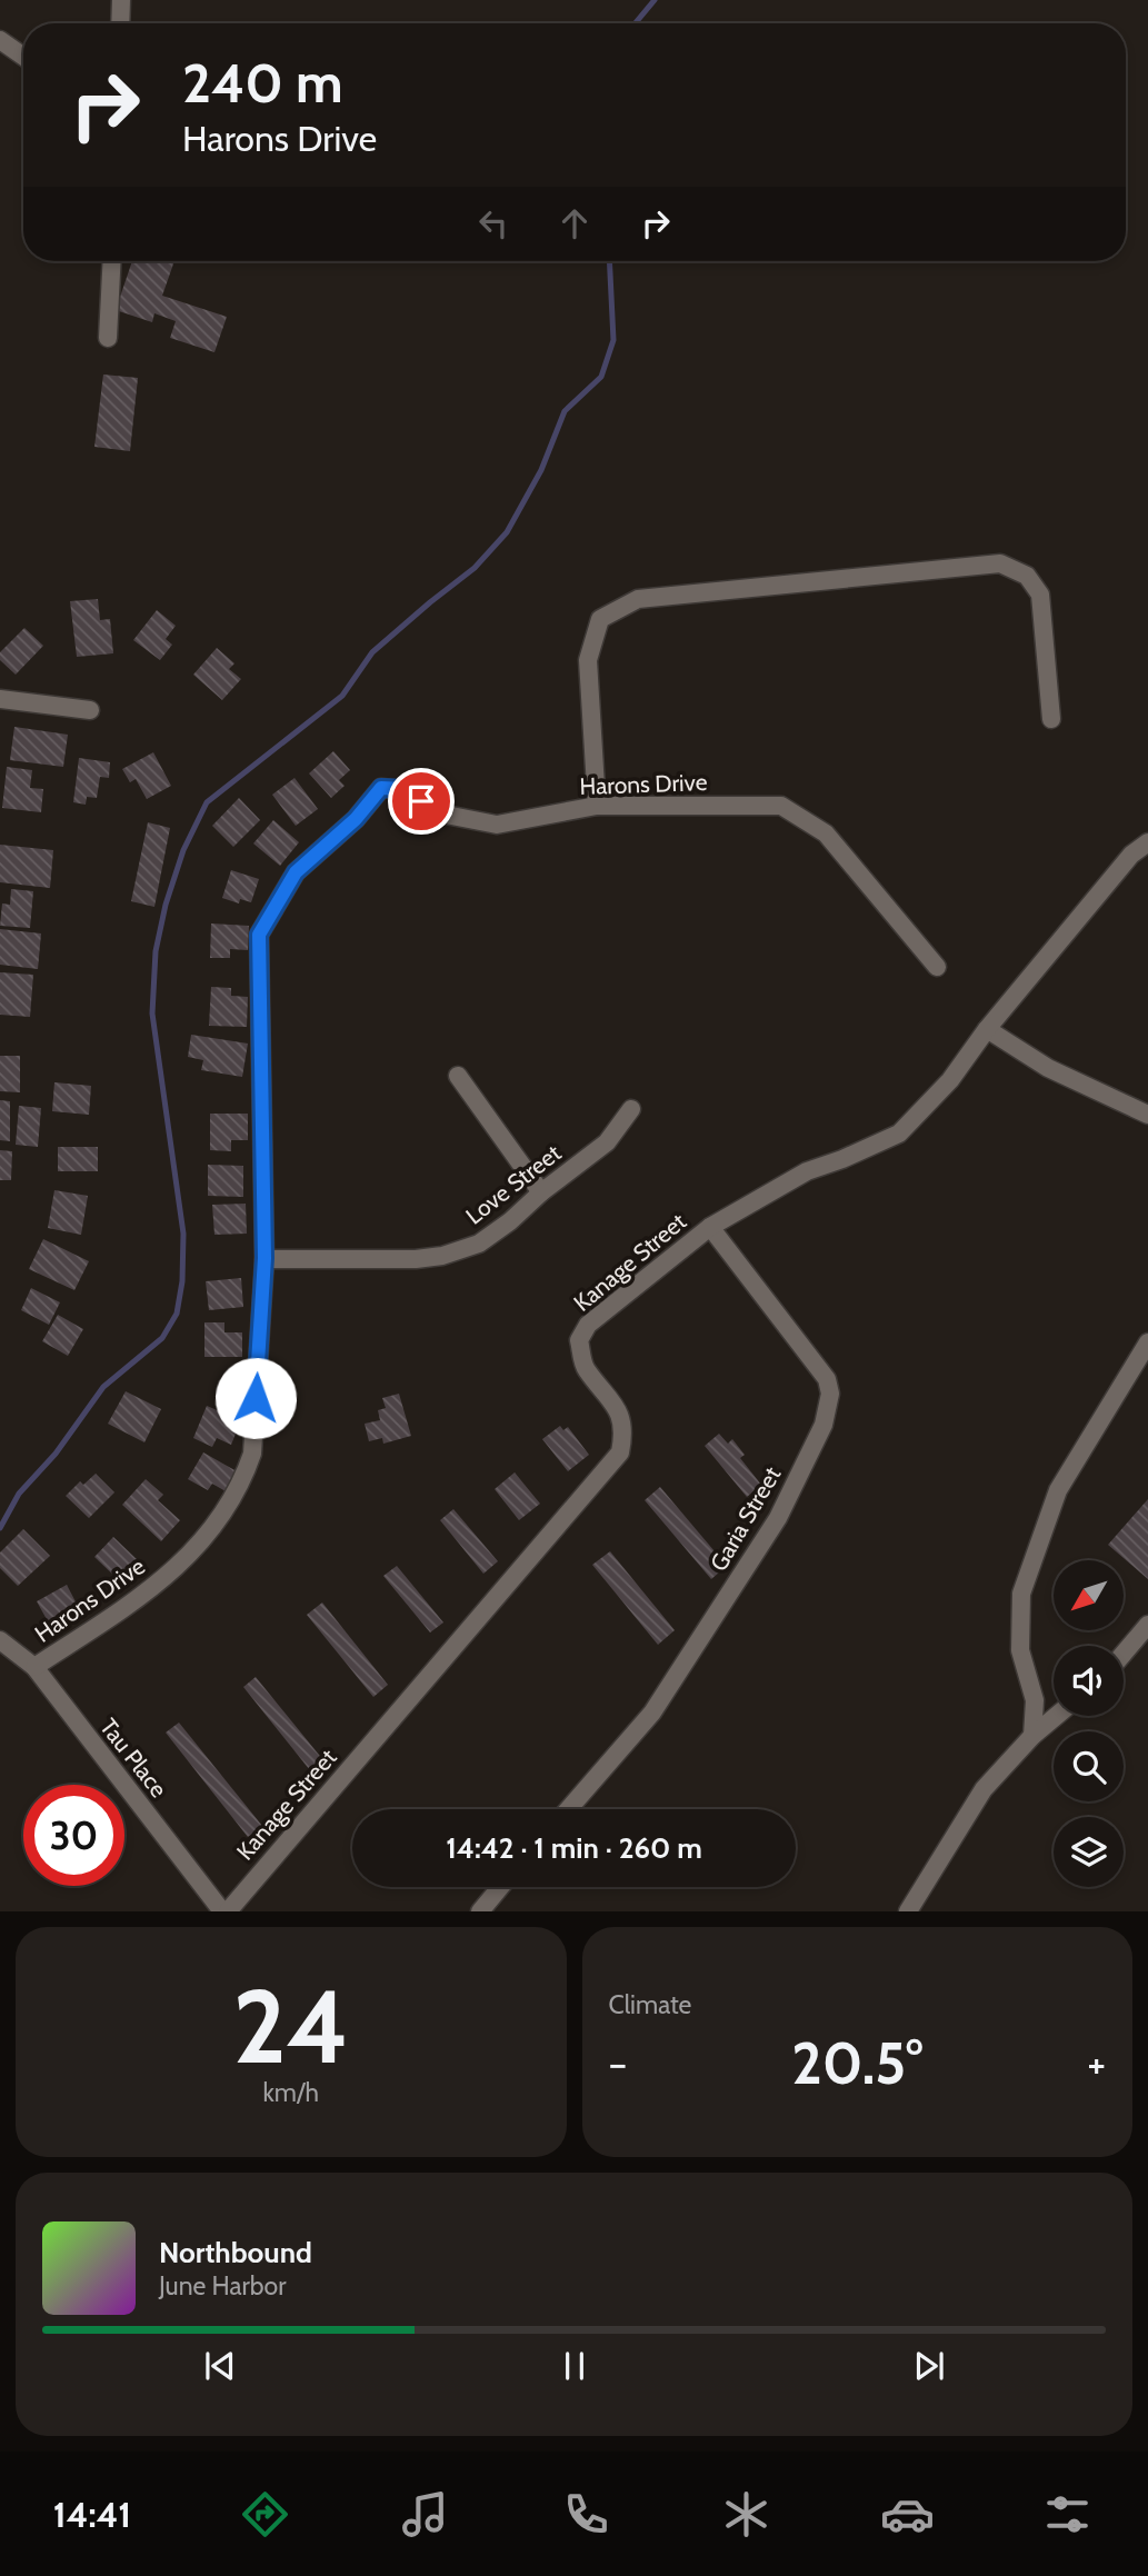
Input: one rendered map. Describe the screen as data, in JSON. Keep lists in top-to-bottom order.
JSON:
{
  "streets": {
    "street": [
      "Harons Drive",
      "Love Street",
      "Kanage Street",
      "Garia Street",
      "Tau Place"
    ]
  },
  "crossings": [
    ["Harons Drive", "Love Street"],
    ["Harons Drive", "Tau Place"],
    ["Kanage Street", "Garia Street"],
    ["Kanage Street", "Tau Place"]
  ],
  "north": "bottom left",
  "page": {
    "turn": ["240 m", "Harons Drive"],
    "limit": "30",
    "trip": "14:42 · 1 min · 260 m",
    "tile": [
      ["24", "km/h"],
      "Climate"
    ],
    "heat": ["−", "20.5°", "+"],
    "song": ["Northbound", "June Harbor"],
    "tabs": "14:41"
  }
}
